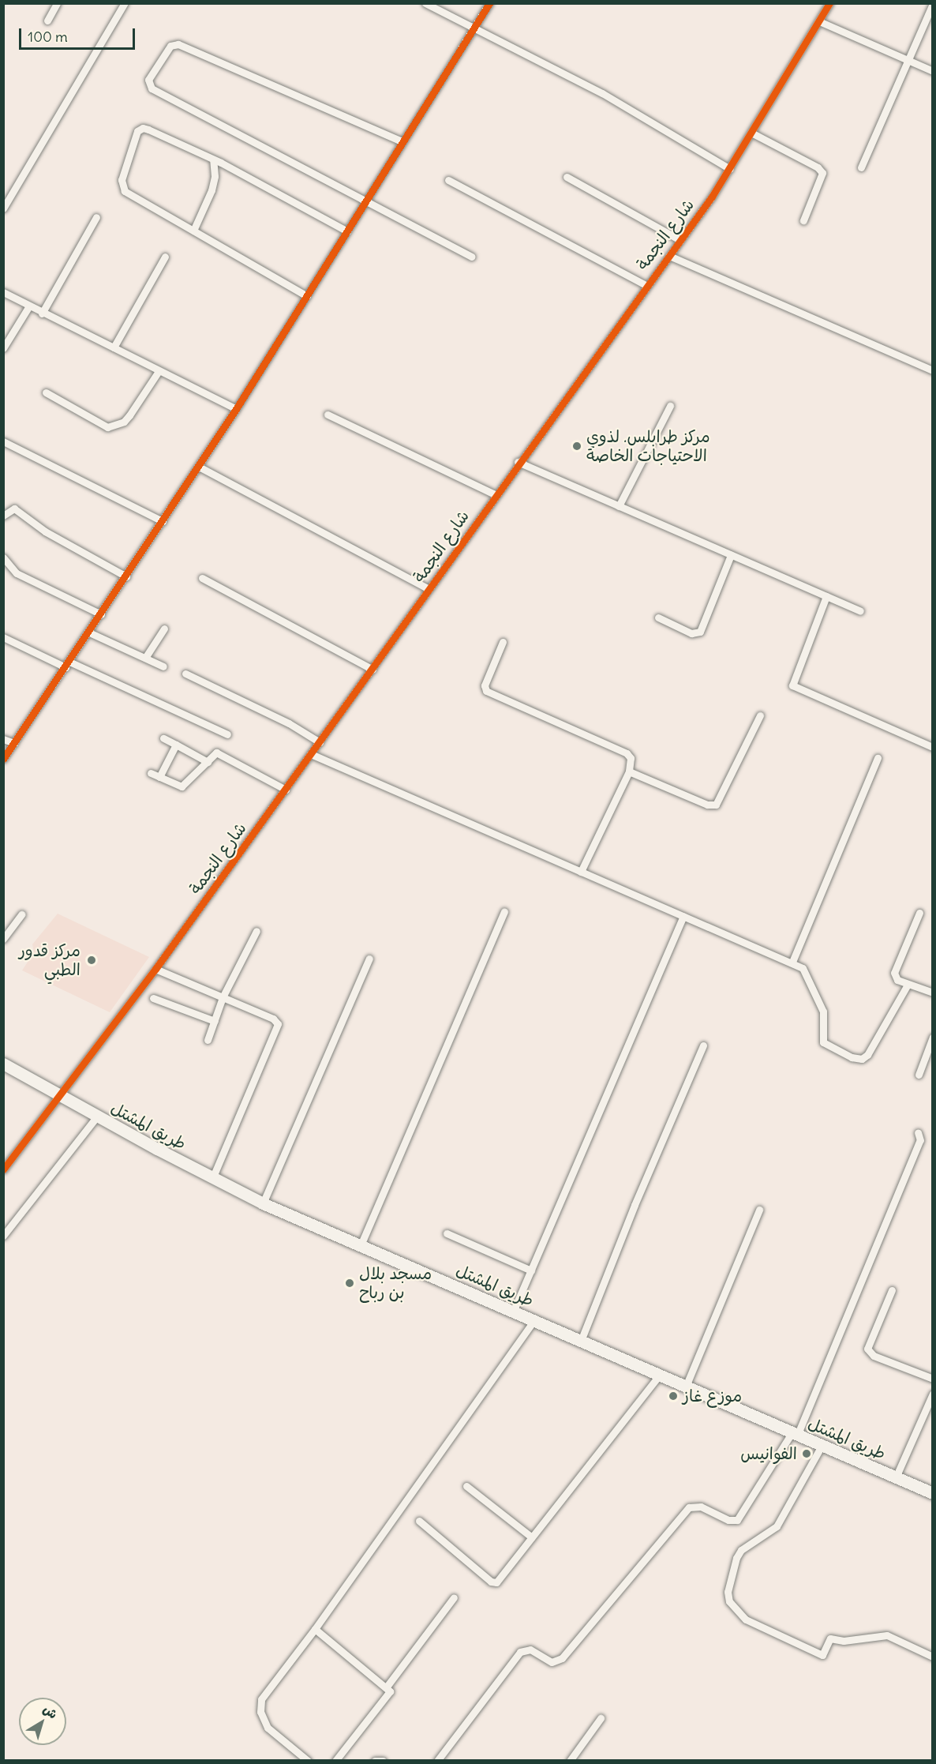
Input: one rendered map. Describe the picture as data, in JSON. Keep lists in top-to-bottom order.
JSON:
{
  "streets": {
    "main road": ["طريق المشتل"],
    "street": ["شارع النجمة"]
  },
  "crossings": [
    ["شارع النجمة", "طريق المشتل"]
  ],
  "places": [
    "مركز طرابلس. لذوي الاحتياجات الخاصة",
    "مركز قدور الطبي",
    "مسجد بلال بن رباح",
    "موزع غاز",
    "الفوانيس"
  ],
  "scale_bar": "100 m",
  "north": "top right"
}
